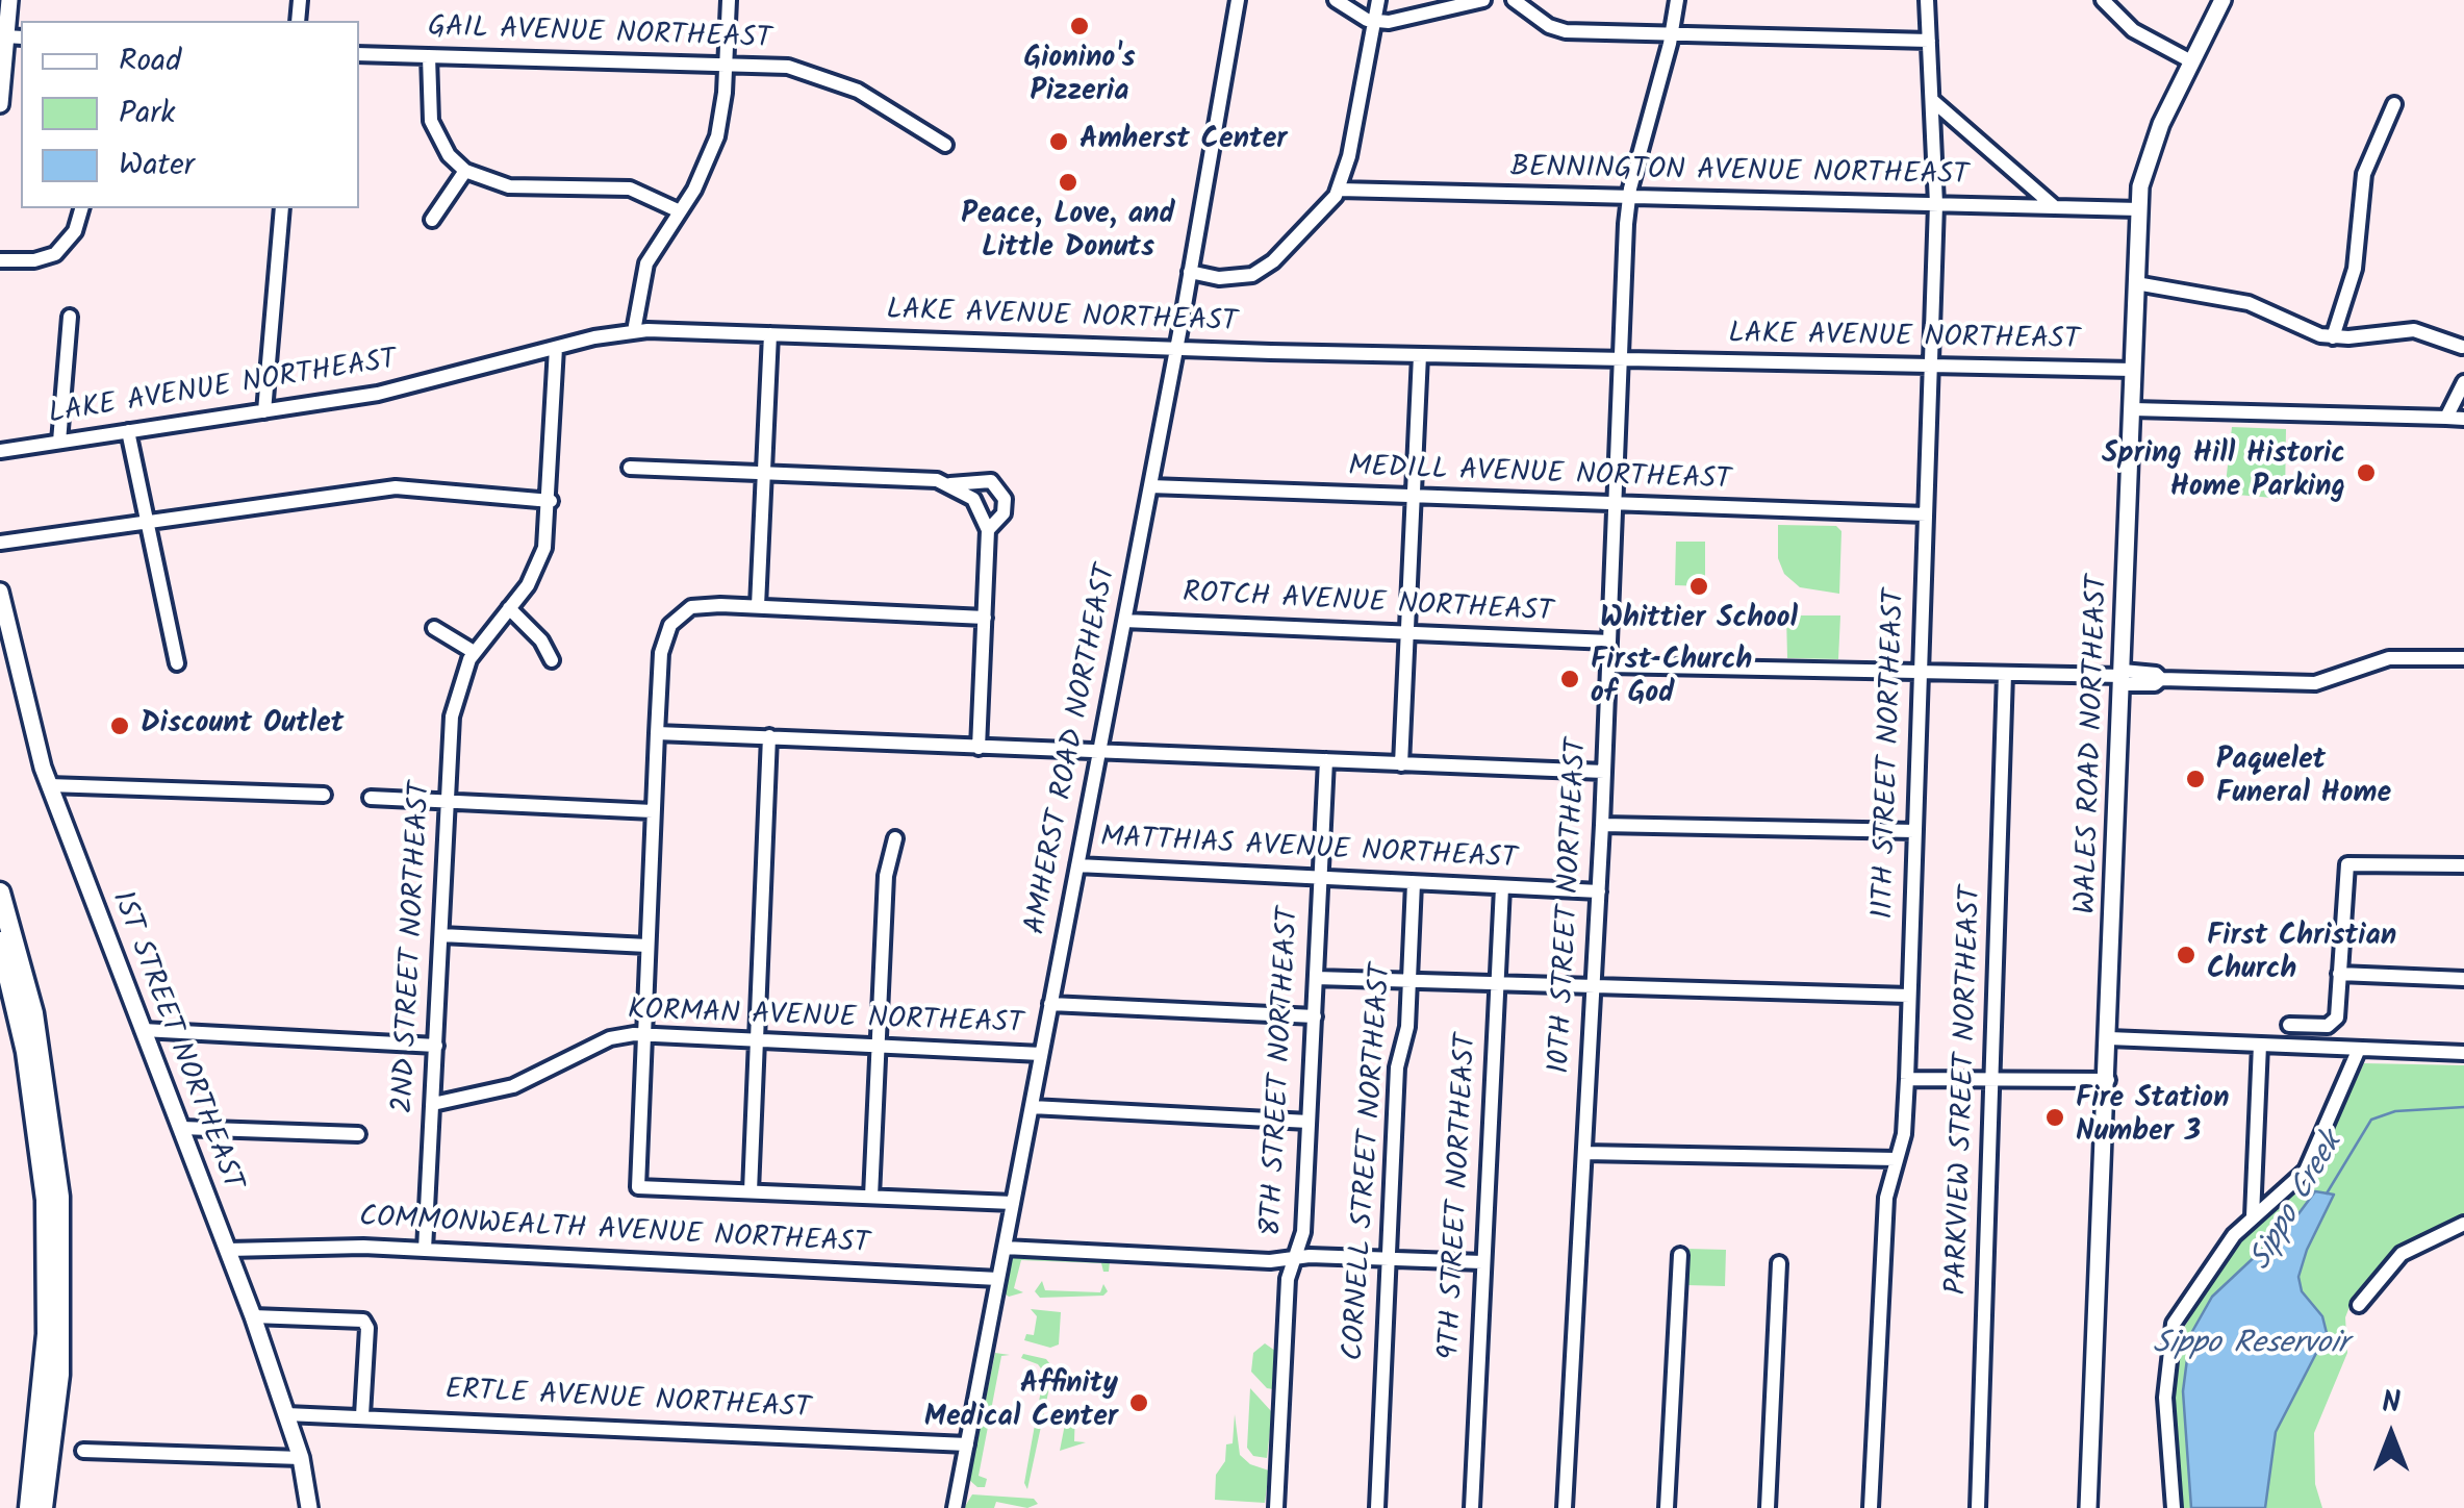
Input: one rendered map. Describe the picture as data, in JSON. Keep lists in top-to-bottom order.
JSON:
{
  "streets": {
    "main road": ["WALES ROAD NORTHEAST", "1ST STREET NORTHEAST"],
    "street": [
      "GAIL AVENUE NORTHEAST",
      "BENNINGTON AVENUE NORTHEAST",
      "LAKE AVENUE NORTHEAST",
      "MEDILL AVENUE NORTHEAST",
      "ROTCH AVENUE NORTHEAST",
      "AMHERST ROAD NORTHEAST",
      "11TH STREET NORTHEAST",
      "MATTHIAS AVENUE NORTHEAST",
      "10TH STREET NORTHEAST",
      "2ND STREET NORTHEAST",
      "KORMAN AVENUE NORTHEAST",
      "8TH STREET NORTHEAST",
      "PARKVIEW STREET NORTHEAST",
      "CORNELL STREET NORTHEAST",
      "9TH STREET NORTHEAST",
      "COMMONWEALTH AVENUE NORTHEAST",
      "ERTLE AVENUE NORTHEAST"
    ]
  },
  "crossings": [
    ["BENNINGTON AVENUE NORTHEAST", "WALES ROAD NORTHEAST"],
    ["BENNINGTON AVENUE NORTHEAST", "11TH STREET NORTHEAST"],
    ["BENNINGTON AVENUE NORTHEAST", "10TH STREET NORTHEAST"],
    ["LAKE AVENUE NORTHEAST", "WALES ROAD NORTHEAST"],
    ["LAKE AVENUE NORTHEAST", "AMHERST ROAD NORTHEAST"],
    ["LAKE AVENUE NORTHEAST", "11TH STREET NORTHEAST"],
    ["LAKE AVENUE NORTHEAST", "10TH STREET NORTHEAST"],
    ["LAKE AVENUE NORTHEAST", "2ND STREET NORTHEAST"],
    ["MEDILL AVENUE NORTHEAST", "AMHERST ROAD NORTHEAST"],
    ["MEDILL AVENUE NORTHEAST", "11TH STREET NORTHEAST"],
    ["MEDILL AVENUE NORTHEAST", "10TH STREET NORTHEAST"],
    ["ROTCH AVENUE NORTHEAST", "AMHERST ROAD NORTHEAST"],
    ["ROTCH AVENUE NORTHEAST", "10TH STREET NORTHEAST"],
    ["AMHERST ROAD NORTHEAST", "MATTHIAS AVENUE NORTHEAST"],
    ["AMHERST ROAD NORTHEAST", "KORMAN AVENUE NORTHEAST"],
    ["AMHERST ROAD NORTHEAST", "COMMONWEALTH AVENUE NORTHEAST"],
    ["AMHERST ROAD NORTHEAST", "ERTLE AVENUE NORTHEAST"],
    ["MATTHIAS AVENUE NORTHEAST", "10TH STREET NORTHEAST"],
    ["MATTHIAS AVENUE NORTHEAST", "8TH STREET NORTHEAST"],
    ["MATTHIAS AVENUE NORTHEAST", "CORNELL STREET NORTHEAST"],
    ["MATTHIAS AVENUE NORTHEAST", "9TH STREET NORTHEAST"],
    ["2ND STREET NORTHEAST", "KORMAN AVENUE NORTHEAST"],
    ["2ND STREET NORTHEAST", "COMMONWEALTH AVENUE NORTHEAST"],
    ["1ST STREET NORTHEAST", "COMMONWEALTH AVENUE NORTHEAST"],
    ["1ST STREET NORTHEAST", "ERTLE AVENUE NORTHEAST"]
  ],
  "water": ["Sippo Creek", "Sippo Reservoir"],
  "places": [
    "Gionino's Pizzeria",
    "Amherst Center",
    "Peace, Love, and Little Donuts",
    "Spring Hill Historic Home Parking",
    "Whittier School",
    "First Church of God",
    "Discount Outlet",
    "Paquelet Funeral Home",
    "First Christian Church",
    "Fire Station Number 3",
    "Affinity Medical Center"
  ],
  "legend": ["Road", "Park", "Water"],
  "north": "top"
}
